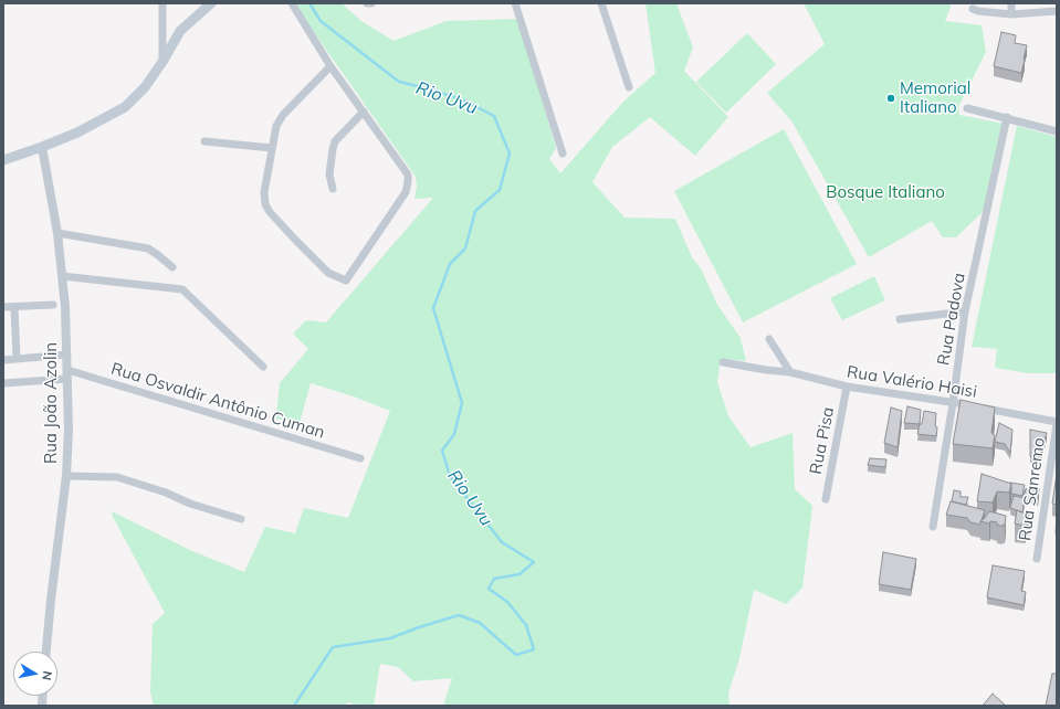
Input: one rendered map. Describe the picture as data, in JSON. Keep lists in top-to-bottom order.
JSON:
{
  "streets": {
    "street": [
      "Rua Padova",
      "Rua Valério Haisi",
      "Rua Osvaldir Antônio Cuman",
      "Rua João Azolin",
      "Rua Pisa",
      "Rua Sanremo"
    ]
  },
  "crossings": [
    ["Rua Padova", "Rua Valério Haisi"],
    ["Rua Valério Haisi", "Rua Pisa"],
    ["Rua Valério Haisi", "Rua Sanremo"],
    ["Rua Osvaldir Antônio Cuman", "Rua João Azolin"]
  ],
  "water": ["Rio Uvu"],
  "parks": ["Bosque Italiano"],
  "places": ["Memorial Italiano"],
  "north": "right"
}
